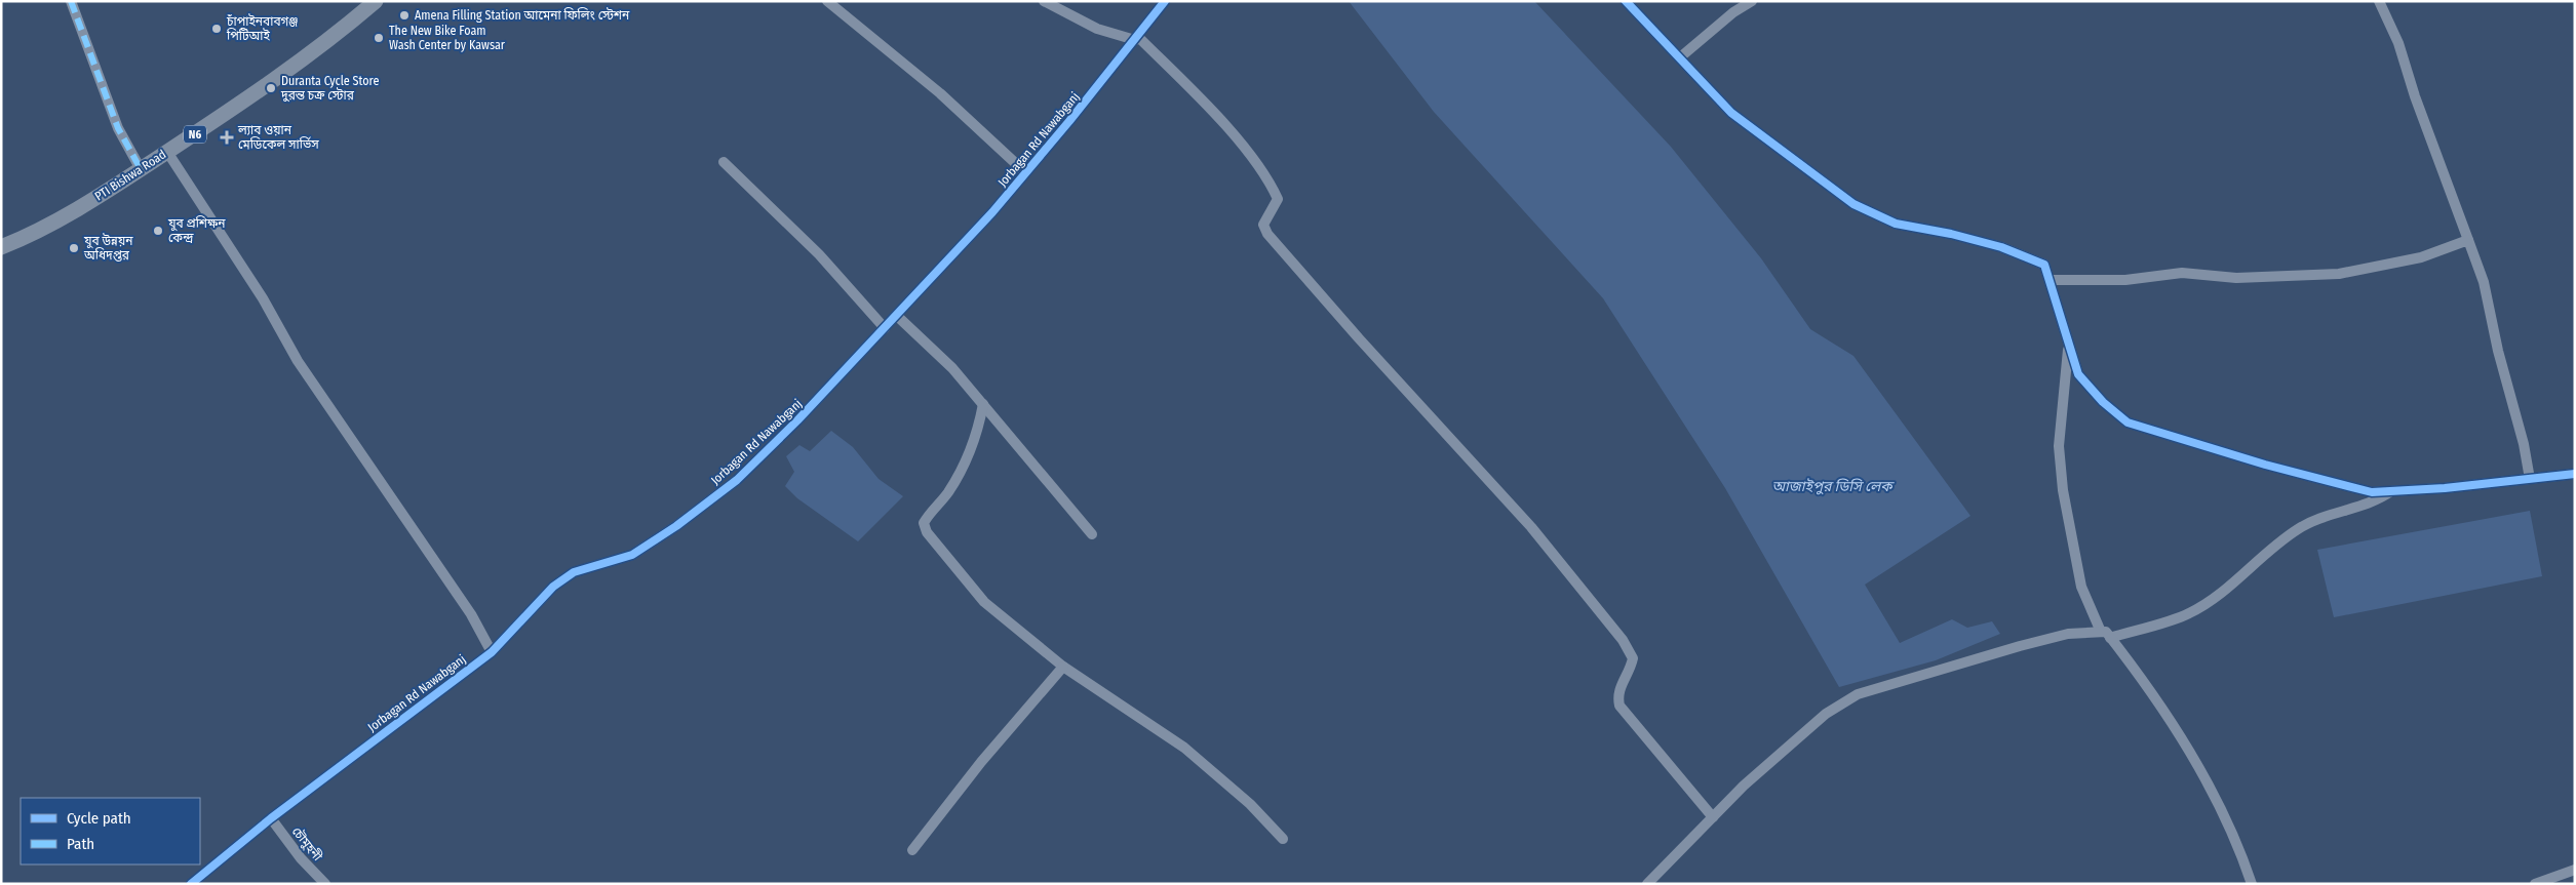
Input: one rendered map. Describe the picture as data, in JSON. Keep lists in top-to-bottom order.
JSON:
{
  "streets": {
    "highway": ["N6", "PTI Bishwa Road"],
    "street": ["Jorbagan Rd Nawabganj", "চৌমুহনী"]
  },
  "crossings": [
    ["Jorbagan Rd Nawabganj", "চৌমুহনী"]
  ],
  "water": ["আজাইপুর ডিসি লেক"],
  "places": {
    "other": [
      "Amena Filling Station আমেনা ফিলিং স্টেশন",
      "চাঁপাইনবাবগঞ্জ পিটিআই",
      "The New Bike Foam Wash Center by Kawsar",
      "Duranta Cycle Store দুরন্ত চক্র স্টোর",
      "যুব প্রশিক্ষন কেন্দ্র",
      "যুব উন্নয়ন অধিদপ্তর"
    ],
    "health": ["ল্যাব ওয়ান মেডিকেল সার্ভিস"]
  },
  "legend": ["Cycle path", "Path"]
}
